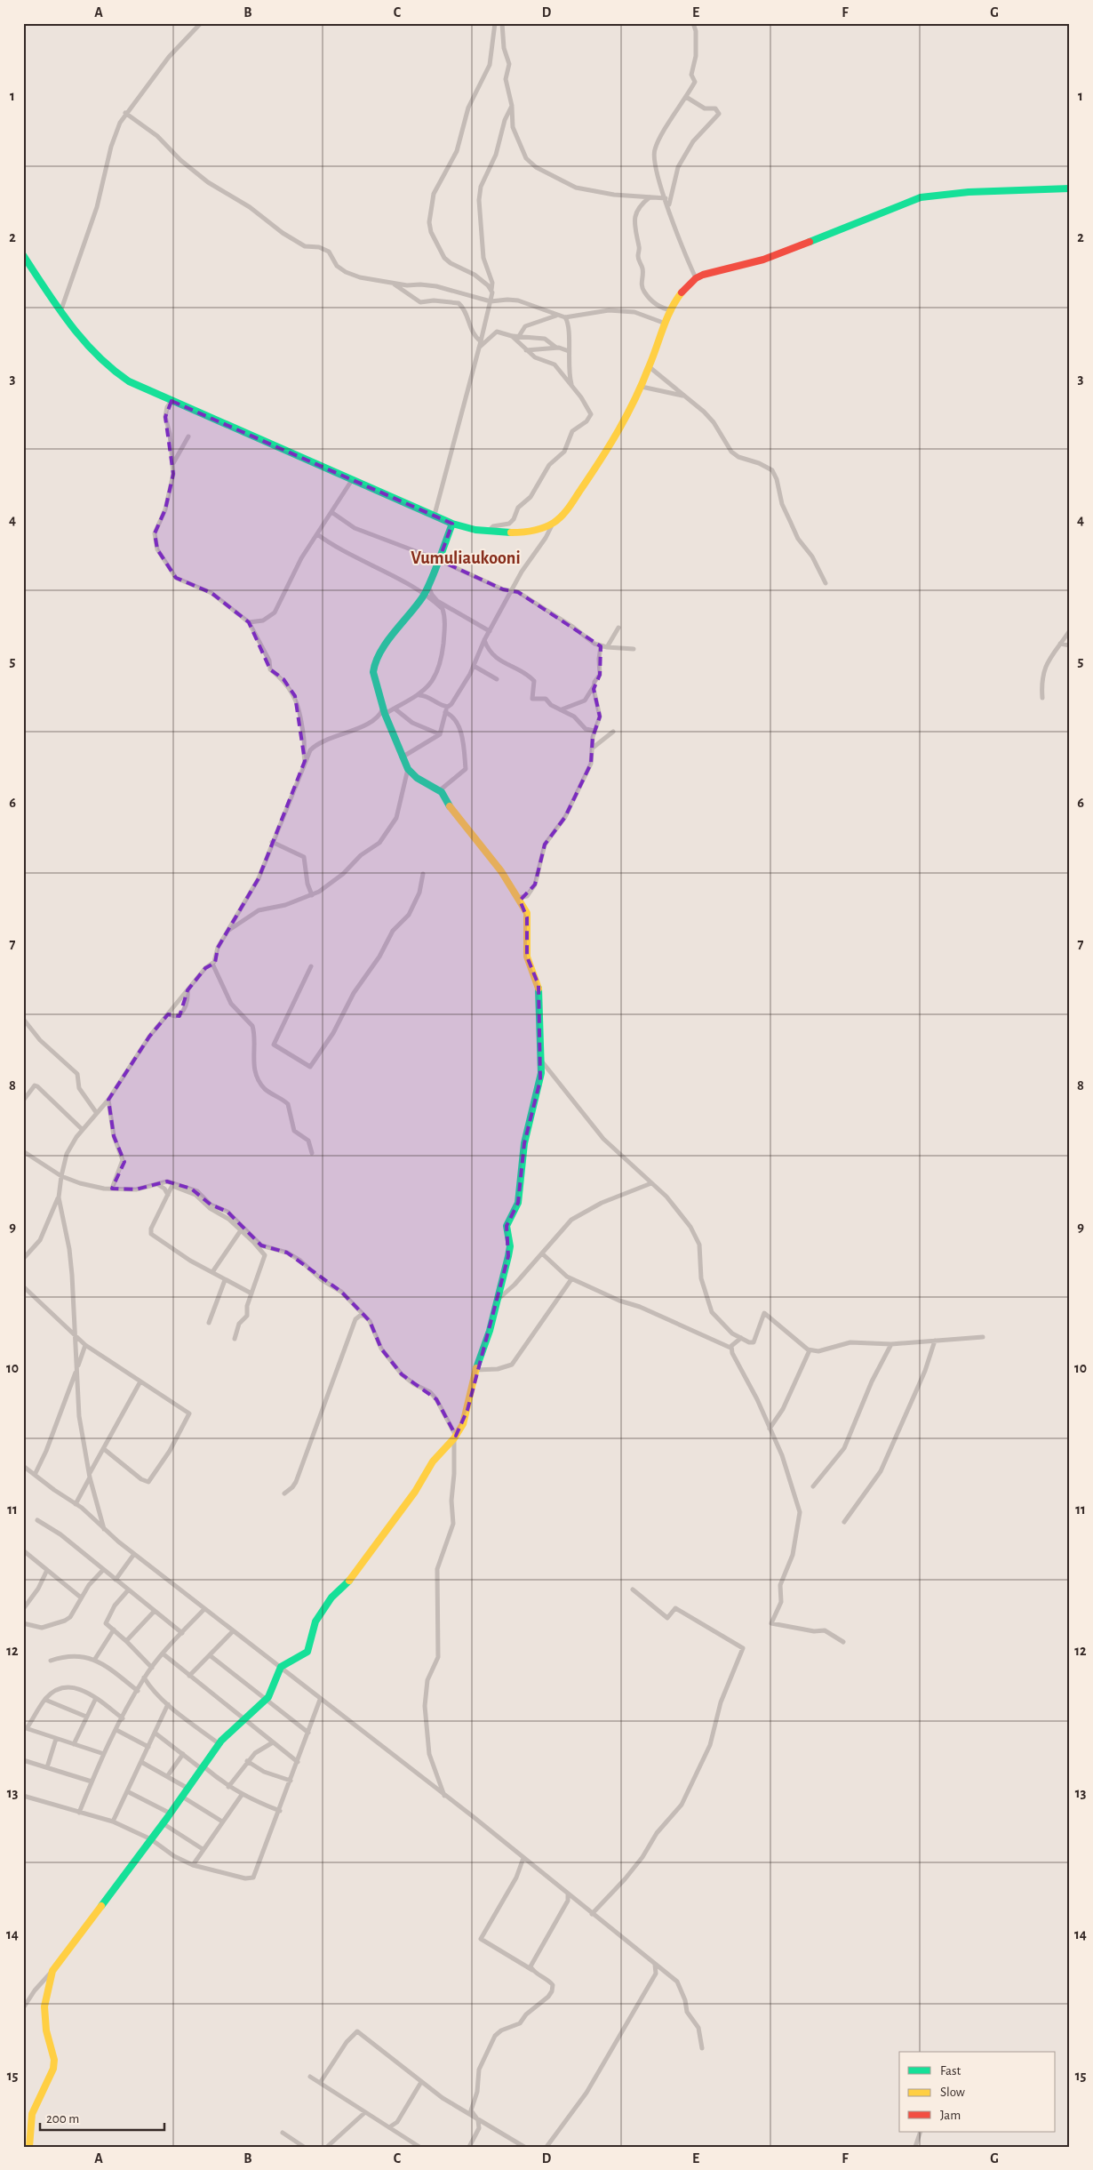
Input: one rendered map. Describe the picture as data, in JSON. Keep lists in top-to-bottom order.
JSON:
{
  "districts": ["Vumuliaukooni"],
  "legend": ["Fast", "Slow", "Jam"],
  "scale_bar": "200 m",
  "grid": {
    "columns": [
      "A",
      "B",
      "C",
      "D",
      "E",
      "F",
      "G"
    ],
    "rows": [
      "1",
      "2",
      "3",
      "4",
      "5",
      "6",
      "7",
      "8",
      "9",
      "10",
      "11",
      "12",
      "13",
      "14",
      "15"
    ]
  }
}
